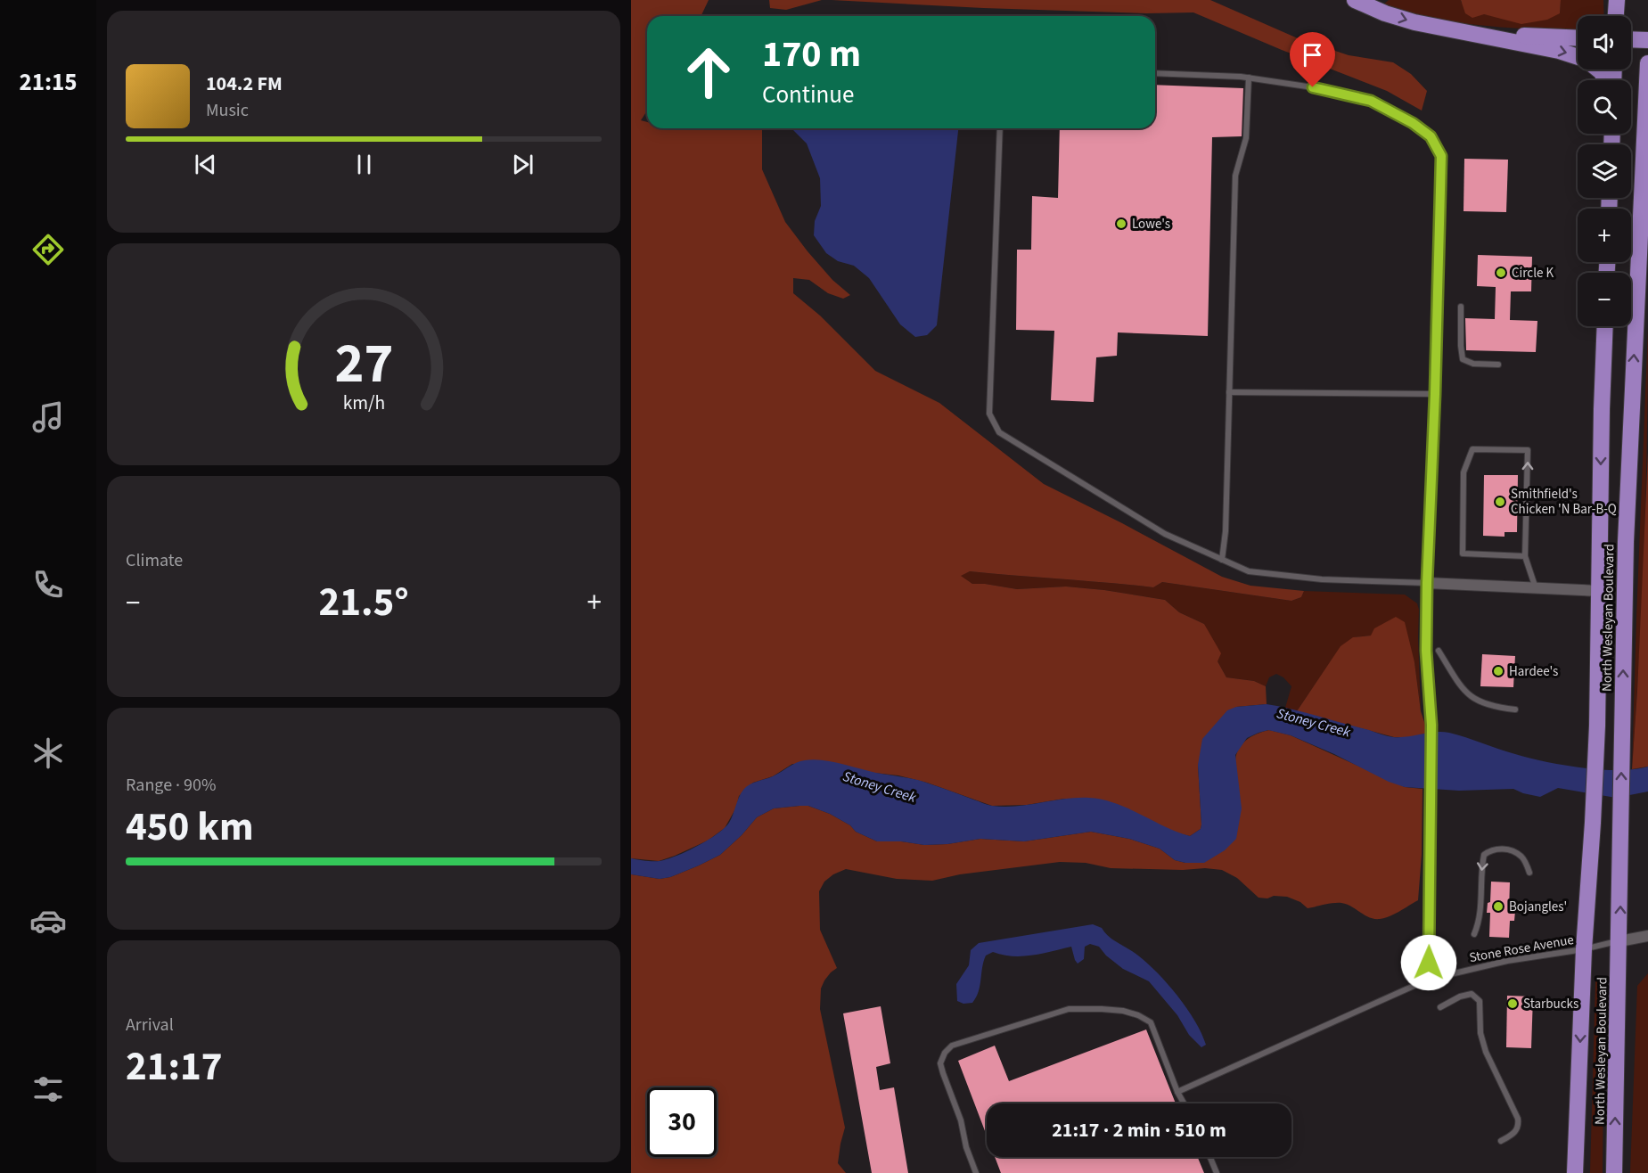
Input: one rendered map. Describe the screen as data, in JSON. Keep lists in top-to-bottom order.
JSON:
{
  "streets": {
    "highway": ["North Wesleyan Boulevard"],
    "lane": ["Stone Rose Avenue"]
  },
  "crossings": [
    ["North Wesleyan Boulevard", "Stone Rose Avenue"]
  ],
  "water": ["Stoney Creek"],
  "places": [
    "Lowe's",
    "Circle K",
    "Smithfield's Chicken 'N Bar-B-Q",
    "Hardee's",
    "Bojangles'",
    "Starbucks"
  ],
  "page": {
    "tabs": "21:15",
    "map_buttons": ["+", "−"],
    "turn": ["170 m", "Continue"],
    "song": ["104.2 FM", "Music"],
    "tile": [
      "Climate",
      ["Range · 90%", "450 km"],
      ["Arrival", "21:17"]
    ],
    "heat": ["−", "21.5°", "+"],
    "limit": "30",
    "trip": "21:17 · 2 min · 510 m",
    "gauge": ["27", "km/h"]
  }
}
